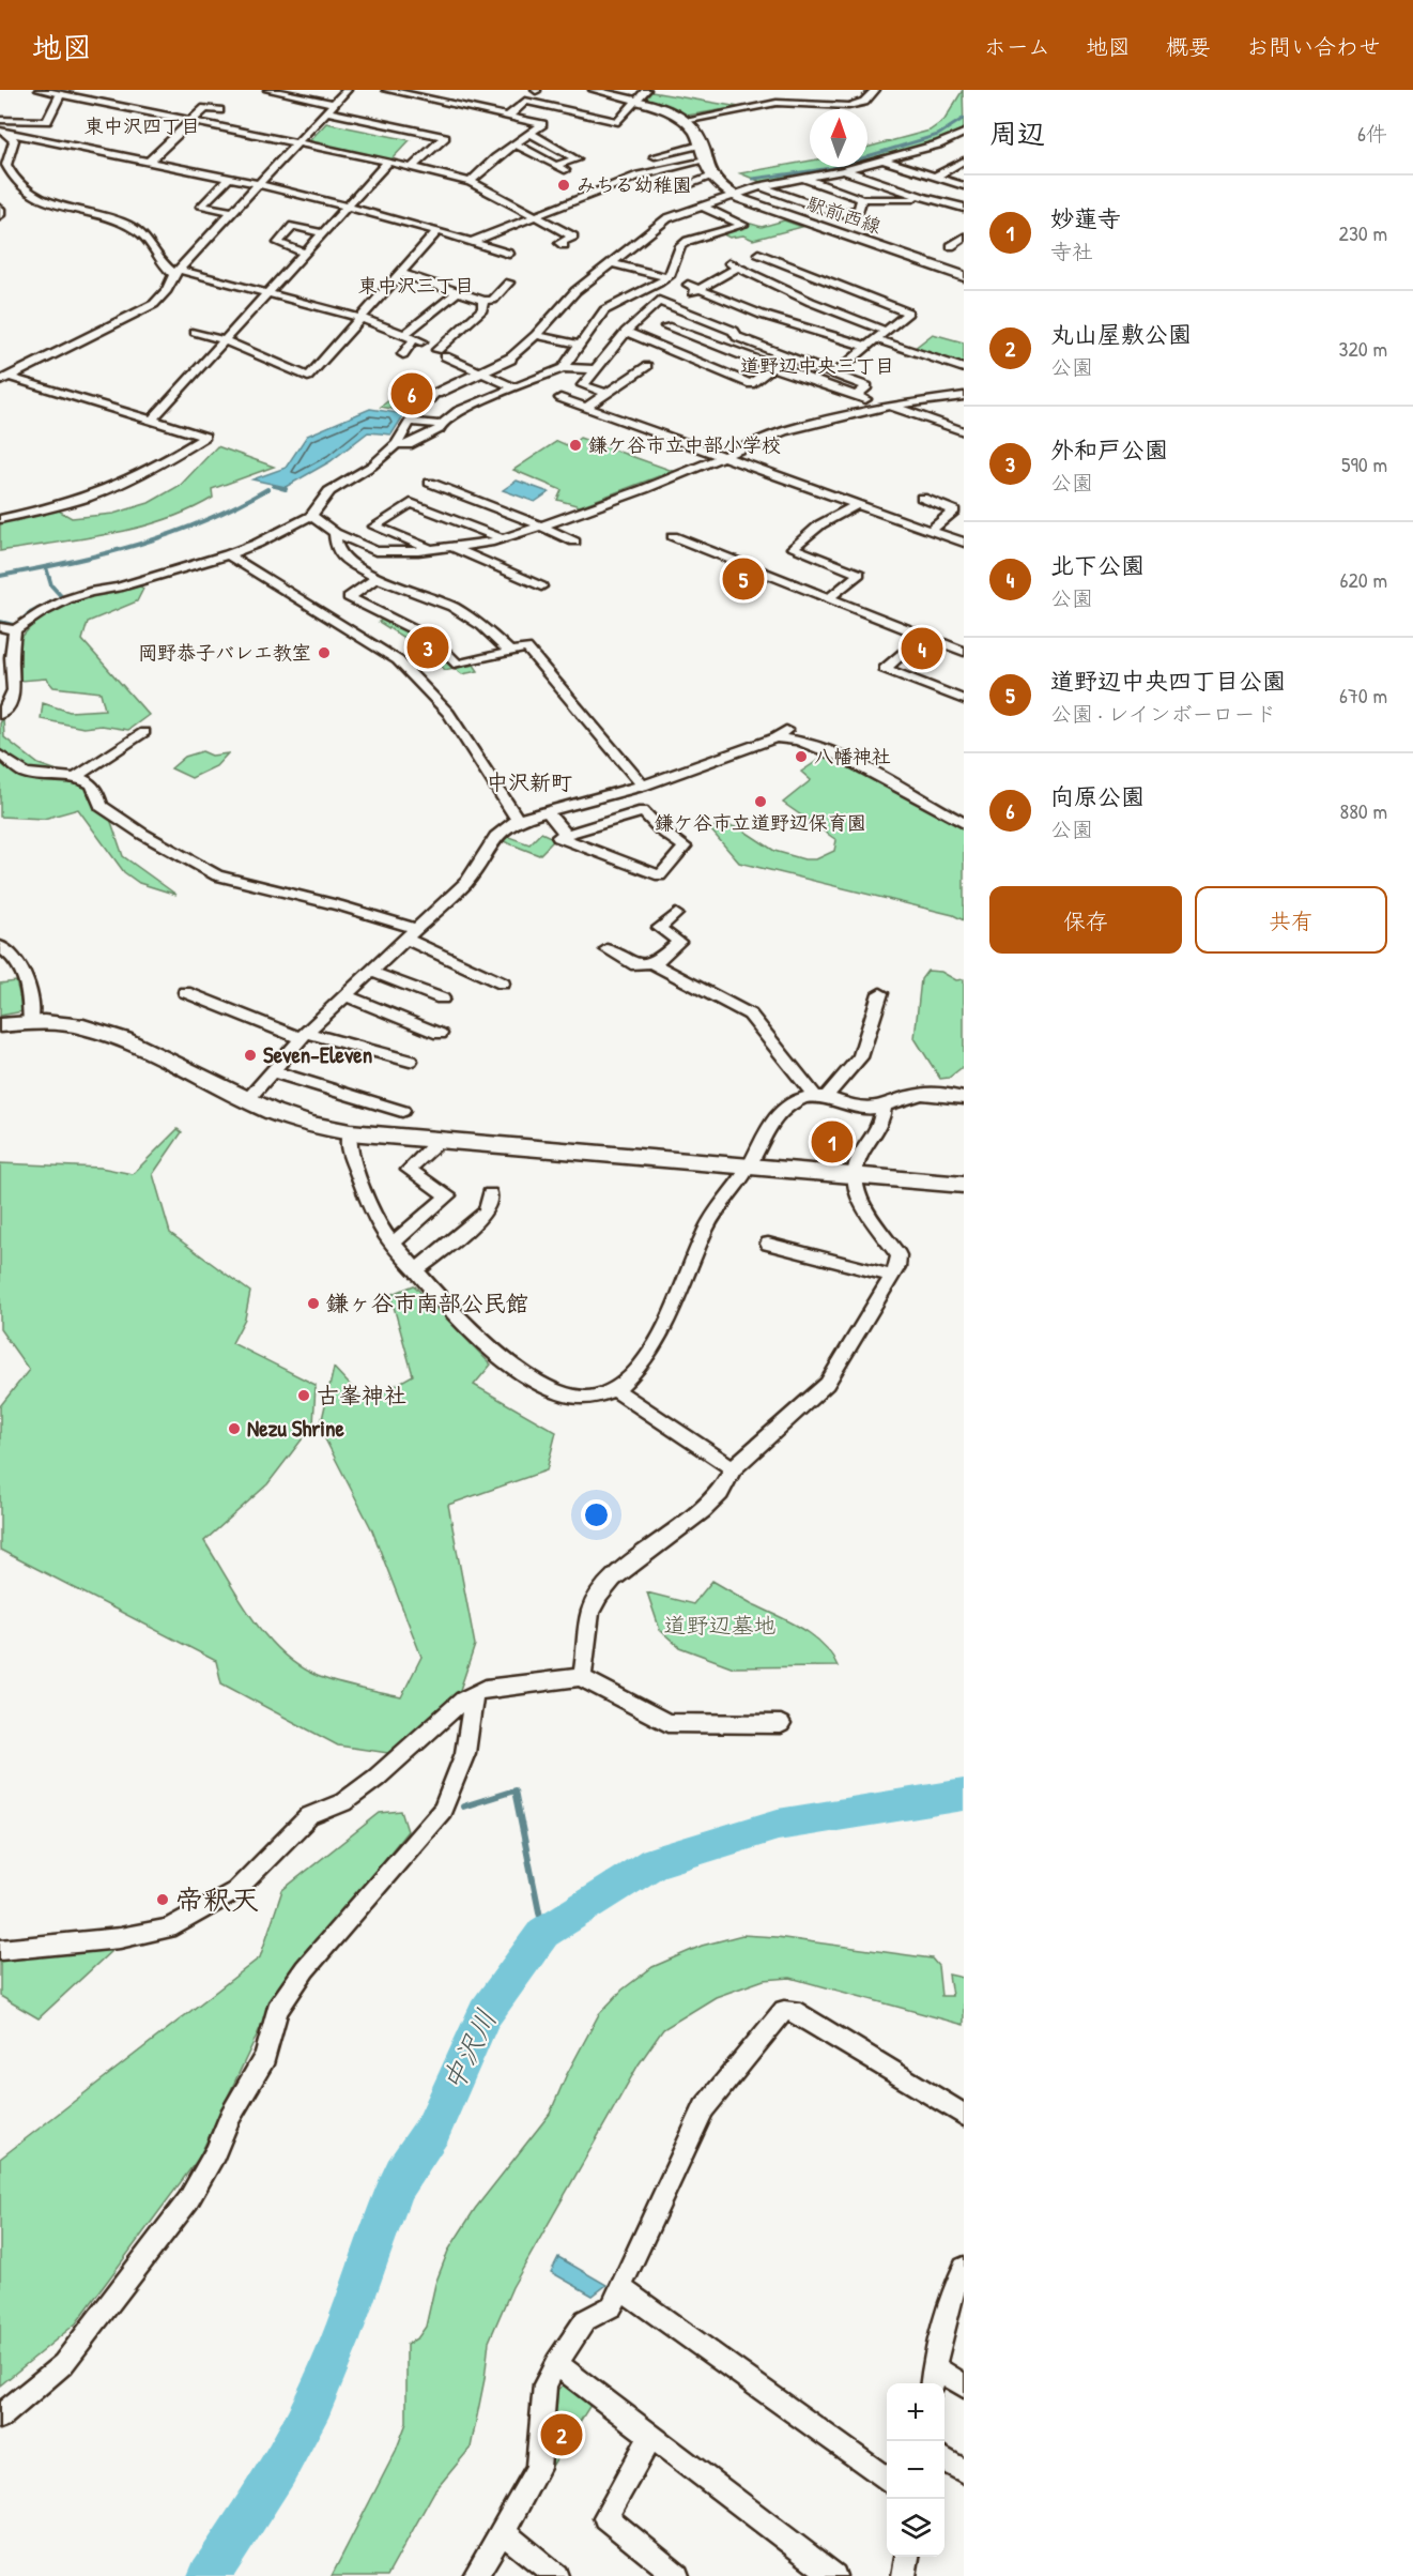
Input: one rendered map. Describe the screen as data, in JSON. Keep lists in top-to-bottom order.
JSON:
{
  "streets": {
    "street": ["駅前西線"]
  },
  "districts": [
    "東中沢四丁目",
    "東中沢三丁目",
    "道野辺中央三丁目",
    "中沢新町"
  ],
  "water": ["中沢川"],
  "parks": ["道野辺墓地"],
  "places": [
    "みちる幼稚園",
    "鎌ケ谷市立中部小学校",
    "岡野恭子バレエ教室",
    "八幡神社",
    "鎌ケ谷市立道野辺保育園",
    "Seven-Eleven",
    "鎌ヶ谷市南部公民館",
    "古峯神社",
    "Nezu Shrine",
    "帝釈天"
  ],
  "north": "top",
  "page": {
    "header": "地図",
    "nav": [
      "ホーム",
      "地図",
      "概要",
      "お問い合わせ"
    ],
    "heading": ["周辺", "6件"],
    "list": [
      {
        "mark": "1",
        "name": "妙蓮寺",
        "note": "寺社",
        "value": "230 m"
      },
      {
        "mark": "2",
        "name": "丸山屋敷公園",
        "note": "公園",
        "value": "320 m"
      },
      {
        "mark": "3",
        "name": "外和戸公園",
        "note": "公園",
        "value": "590 m"
      },
      {
        "mark": "4",
        "name": "北下公園",
        "note": "公園",
        "value": "620 m"
      },
      {
        "mark": "5",
        "name": "道野辺中央四丁目公園",
        "note": "公園 · レインボーロード",
        "value": "670 m"
      },
      {
        "mark": "6",
        "name": "向原公園",
        "note": "公園",
        "value": "880 m"
      }
    ],
    "pins": [
      "6",
      "5",
      "3",
      "4",
      "1",
      "2"
    ],
    "buttons": ["保存", "共有"],
    "map_buttons": ["+", "−"]
  }
}
